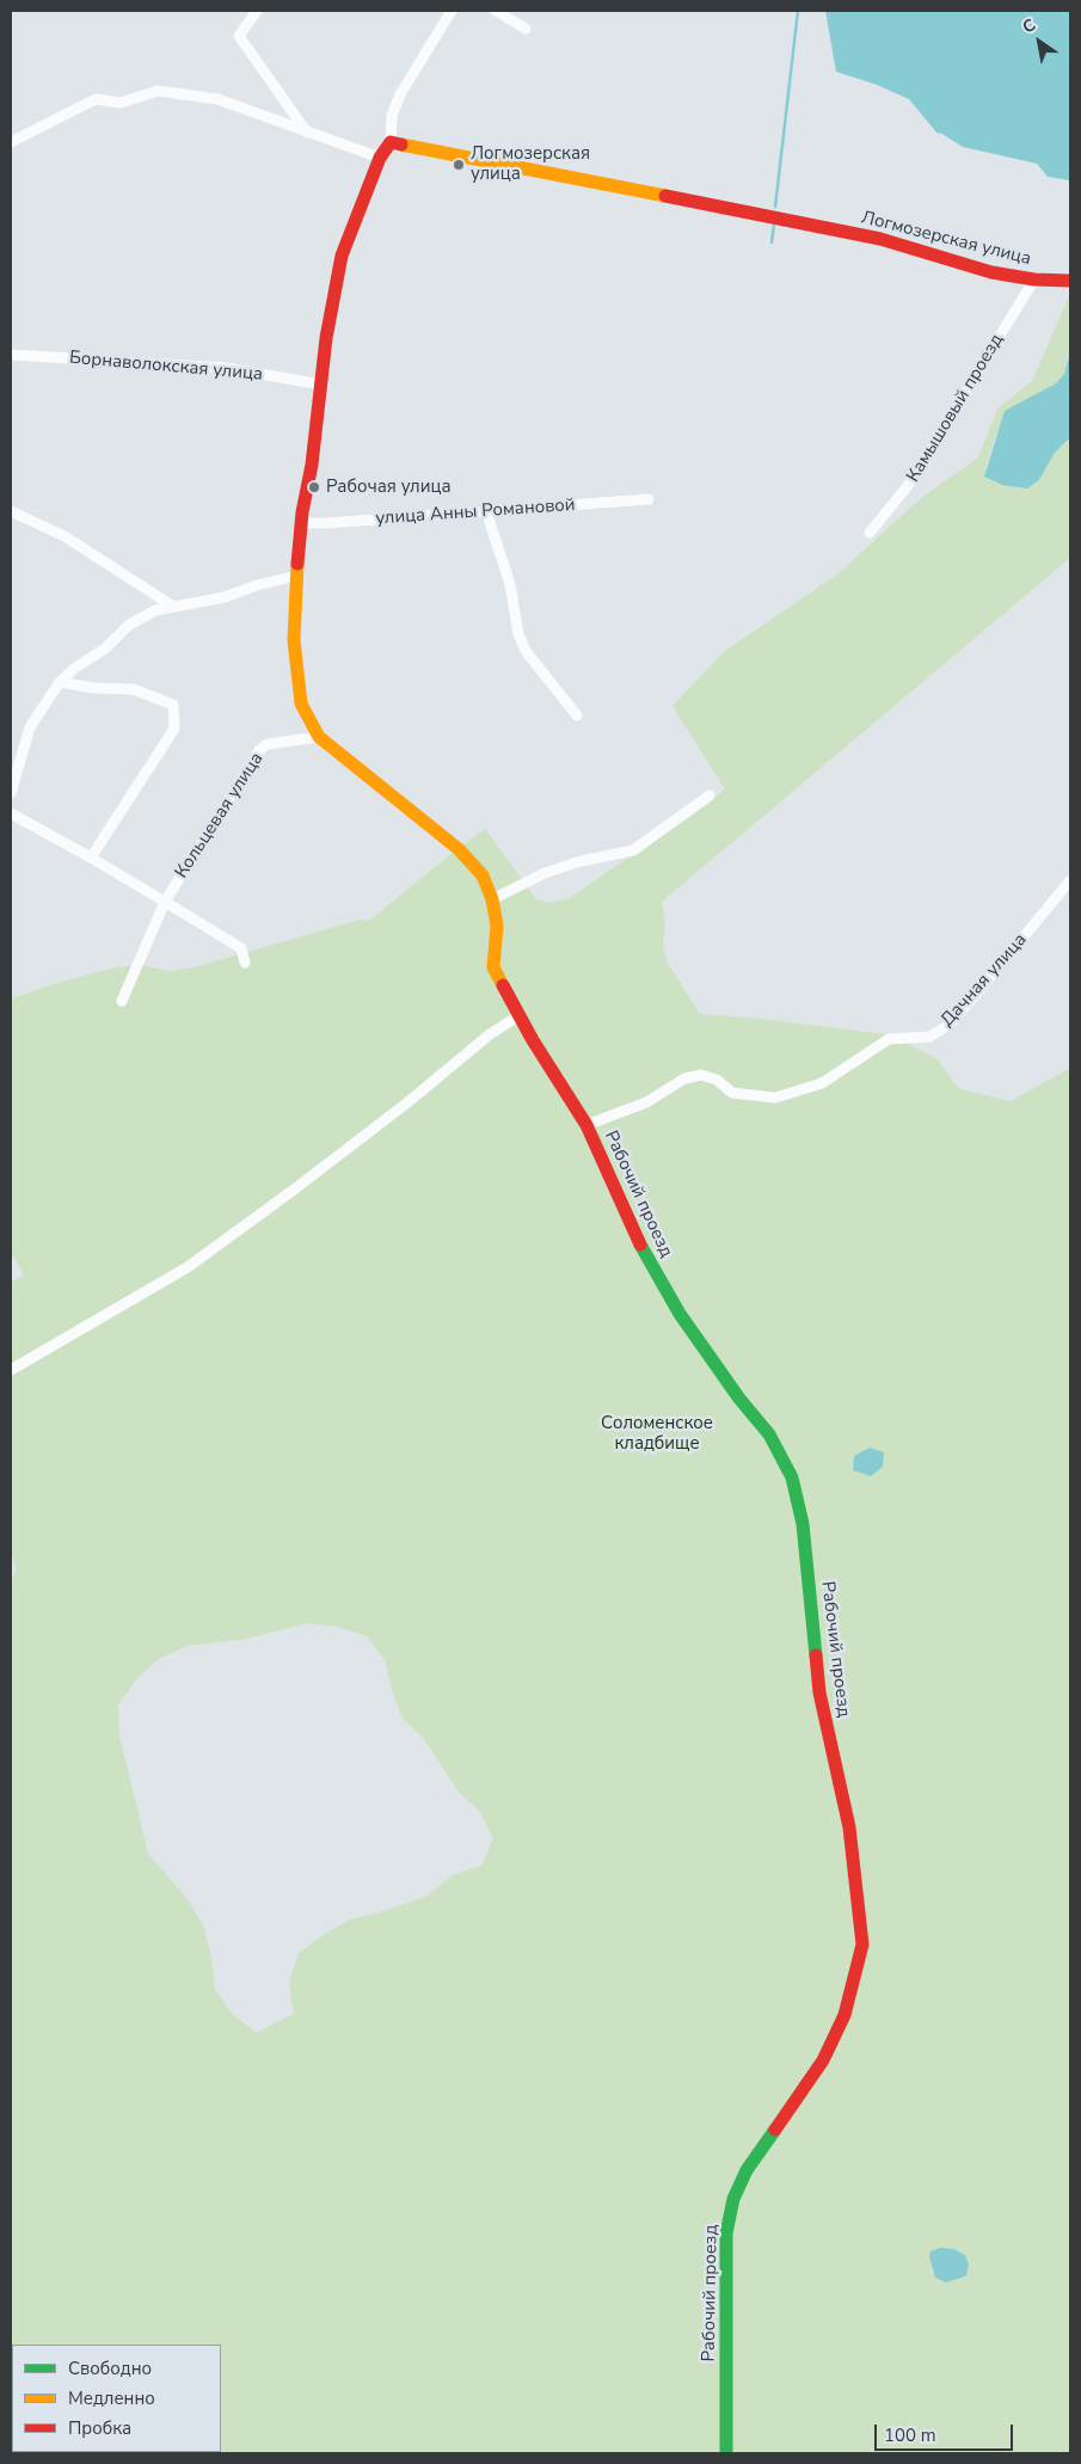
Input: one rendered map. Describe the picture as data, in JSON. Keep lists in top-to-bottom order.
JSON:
{
  "streets": {
    "street": [
      "Логмозерская улица",
      "Борнаволокская улица",
      "Камышовый проезд",
      "улица Анны Романовой",
      "Кольцевая улица",
      "Дачная улица",
      "Рабочий проезд"
    ]
  },
  "crossings": [
    ["Логмозерская улица", "Камышовый проезд"],
    ["Дачная улица", "Рабочий проезд"]
  ],
  "parks": ["Соломенское кладбище"],
  "places": ["Логмозерская улица", "Рабочая улица"],
  "legend": ["Свободно", "Медленно", "Пробка"],
  "scale_bar": "100 m",
  "north": "top left"
}
